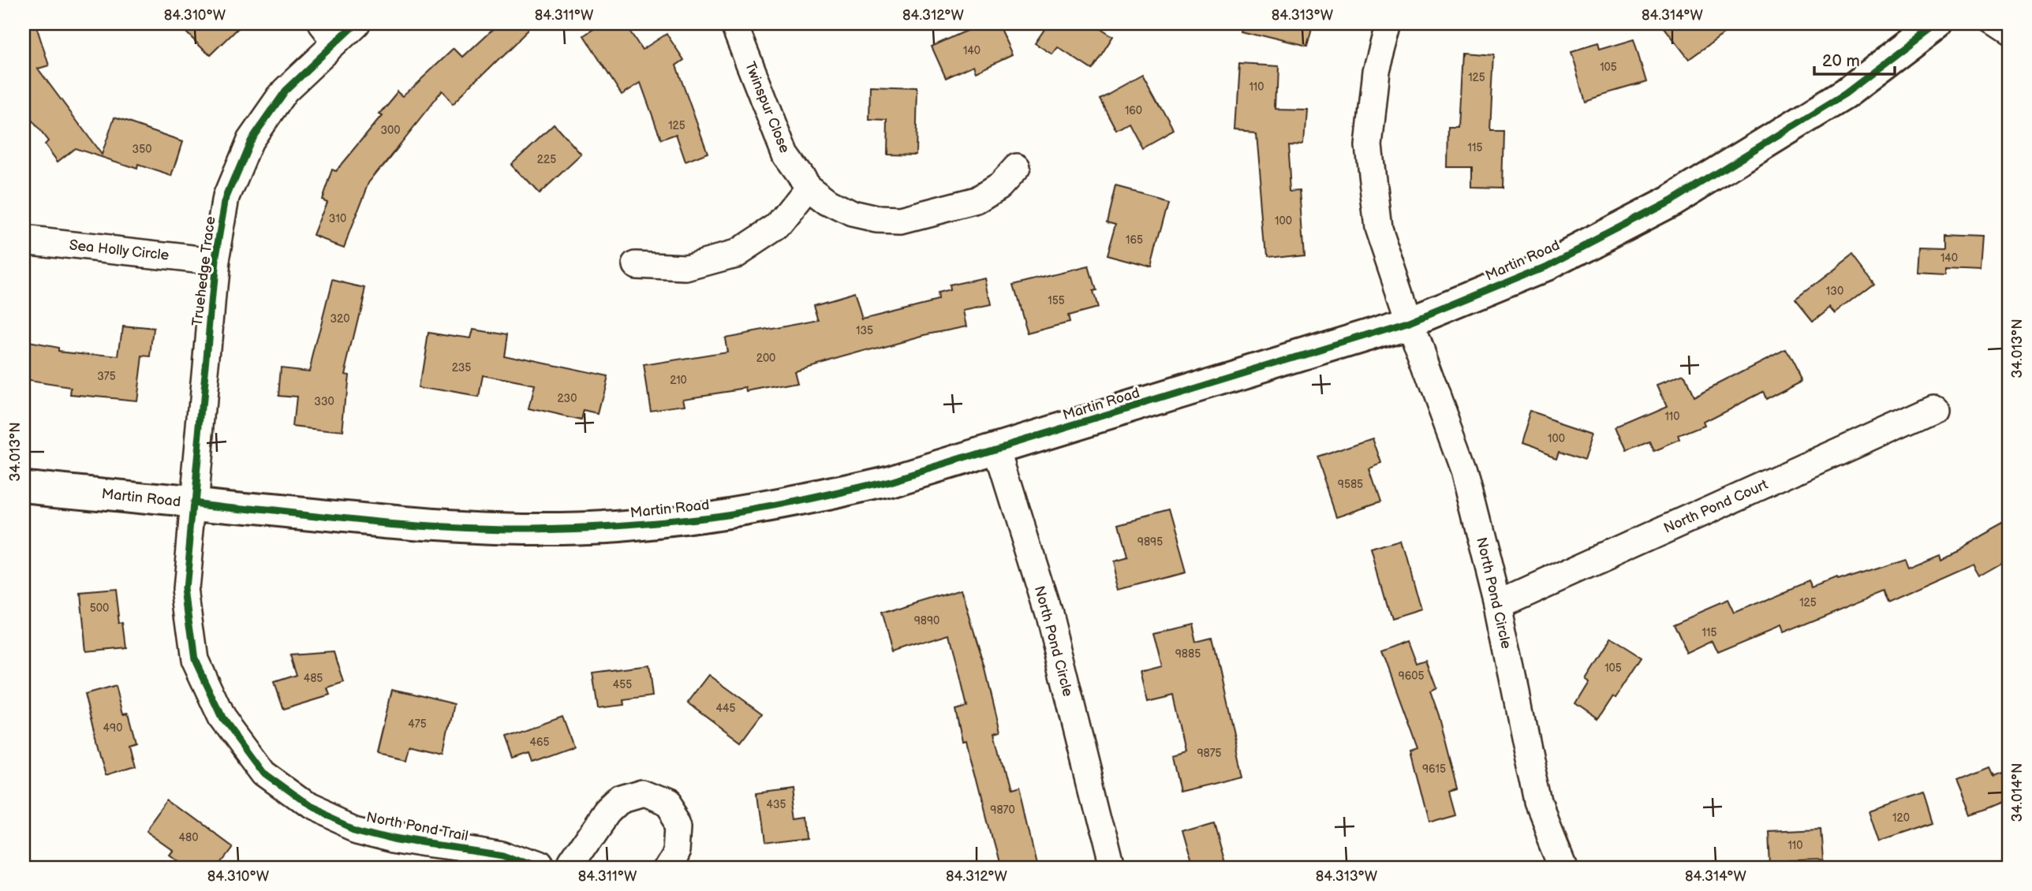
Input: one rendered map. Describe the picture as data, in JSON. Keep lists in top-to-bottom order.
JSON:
{
  "streets": {
    "street": [
      "Twinspur Close",
      "Sea Holly Circle",
      "Martin Road",
      "Truehedge Trace",
      "North Pond Court",
      "North Pond Circle",
      "North Pond Trail"
    ]
  },
  "crossings": [
    ["Sea Holly Circle", "Truehedge Trace"],
    ["Martin Road", "Truehedge Trace"],
    ["Martin Road", "North Pond Circle"],
    ["Martin Road", "North Pond Trail"],
    ["Truehedge Trace", "North Pond Trail"],
    ["North Pond Court", "North Pond Circle"]
  ],
  "house_numbers": [
    "140",
    "105",
    "125",
    "110",
    "160",
    "125",
    "300",
    "115",
    "350",
    "225",
    "310",
    "100",
    "165",
    "140",
    "130",
    "155",
    "320",
    "135",
    "200",
    "235",
    "375",
    "210",
    "230",
    "330",
    "110",
    "100",
    "9585",
    "9895",
    "125",
    "500",
    "9890",
    "115",
    "9885",
    "105",
    "9605",
    "485",
    "455",
    "445",
    "475",
    "490",
    "465",
    "9875",
    "9615",
    "435",
    "9870",
    "120",
    "480",
    "110"
  ],
  "scale_bar": "20 m",
  "coordinates": [
    "84.310°W",
    "84.311°W",
    "84.312°W",
    "84.313°W",
    "84.314°W",
    "34.013°N",
    "34.014°N"
  ]
}
